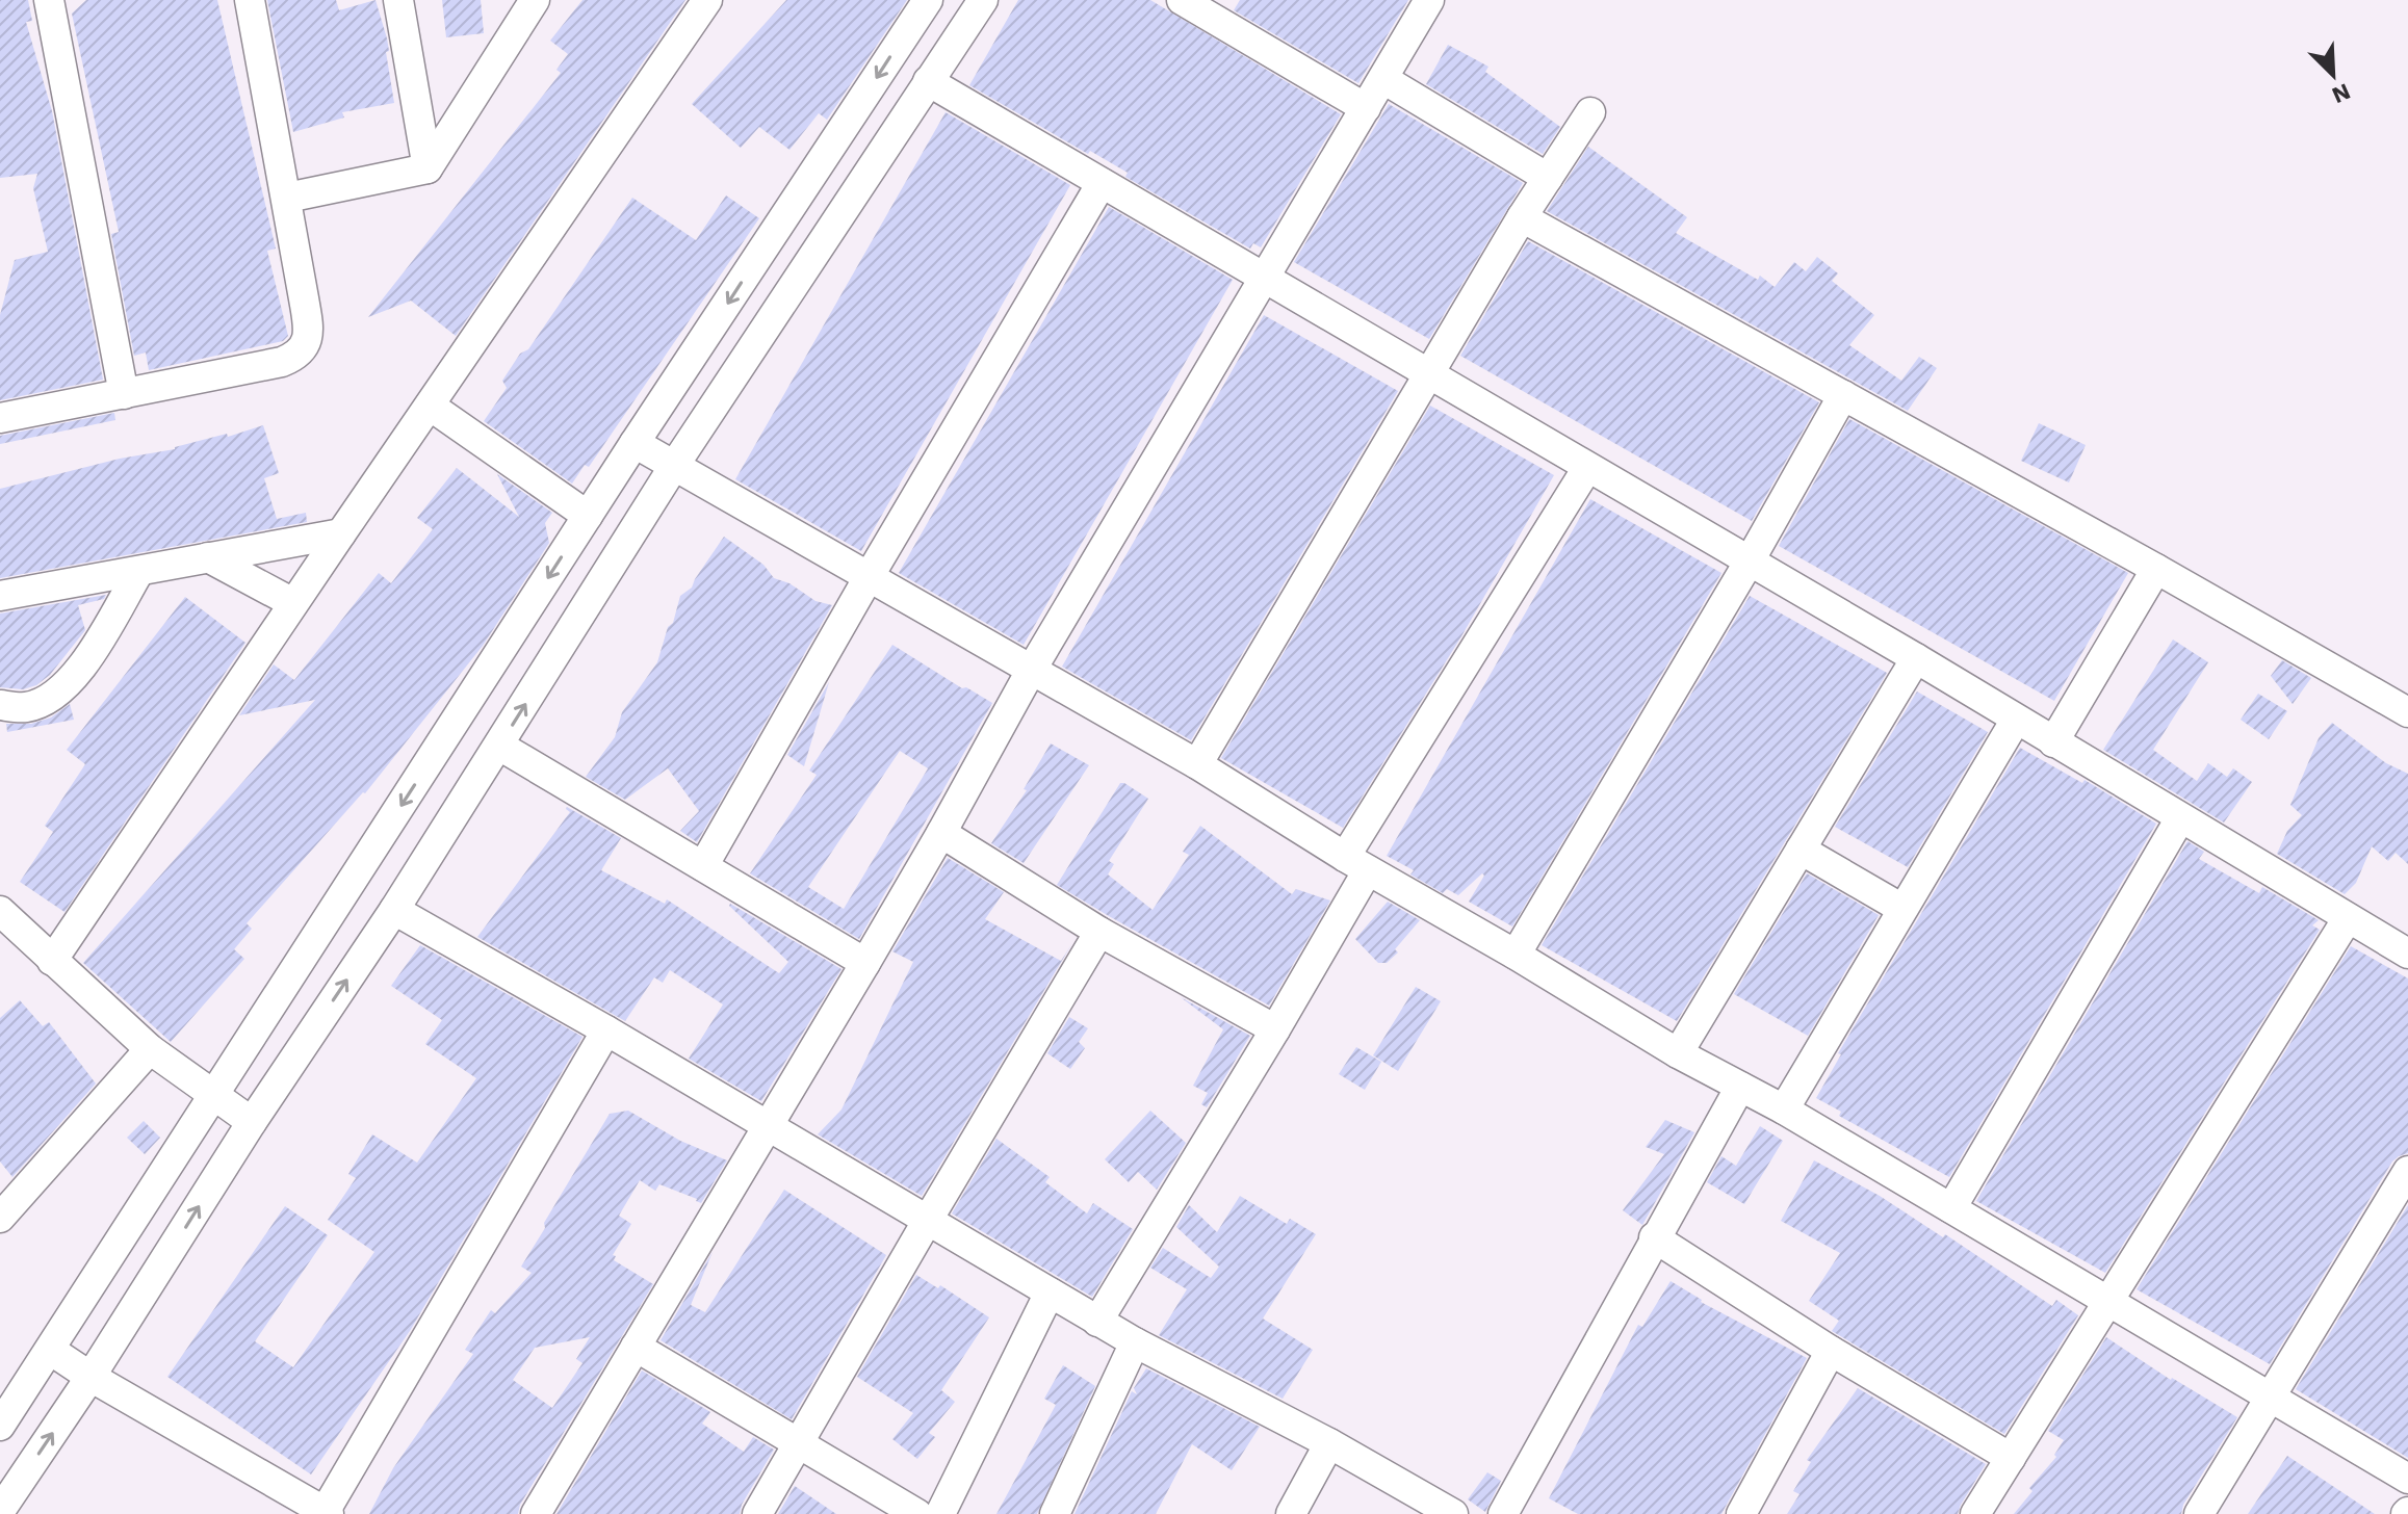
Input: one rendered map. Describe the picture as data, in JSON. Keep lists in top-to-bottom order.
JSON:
{
  "north": "bottom right"
}
